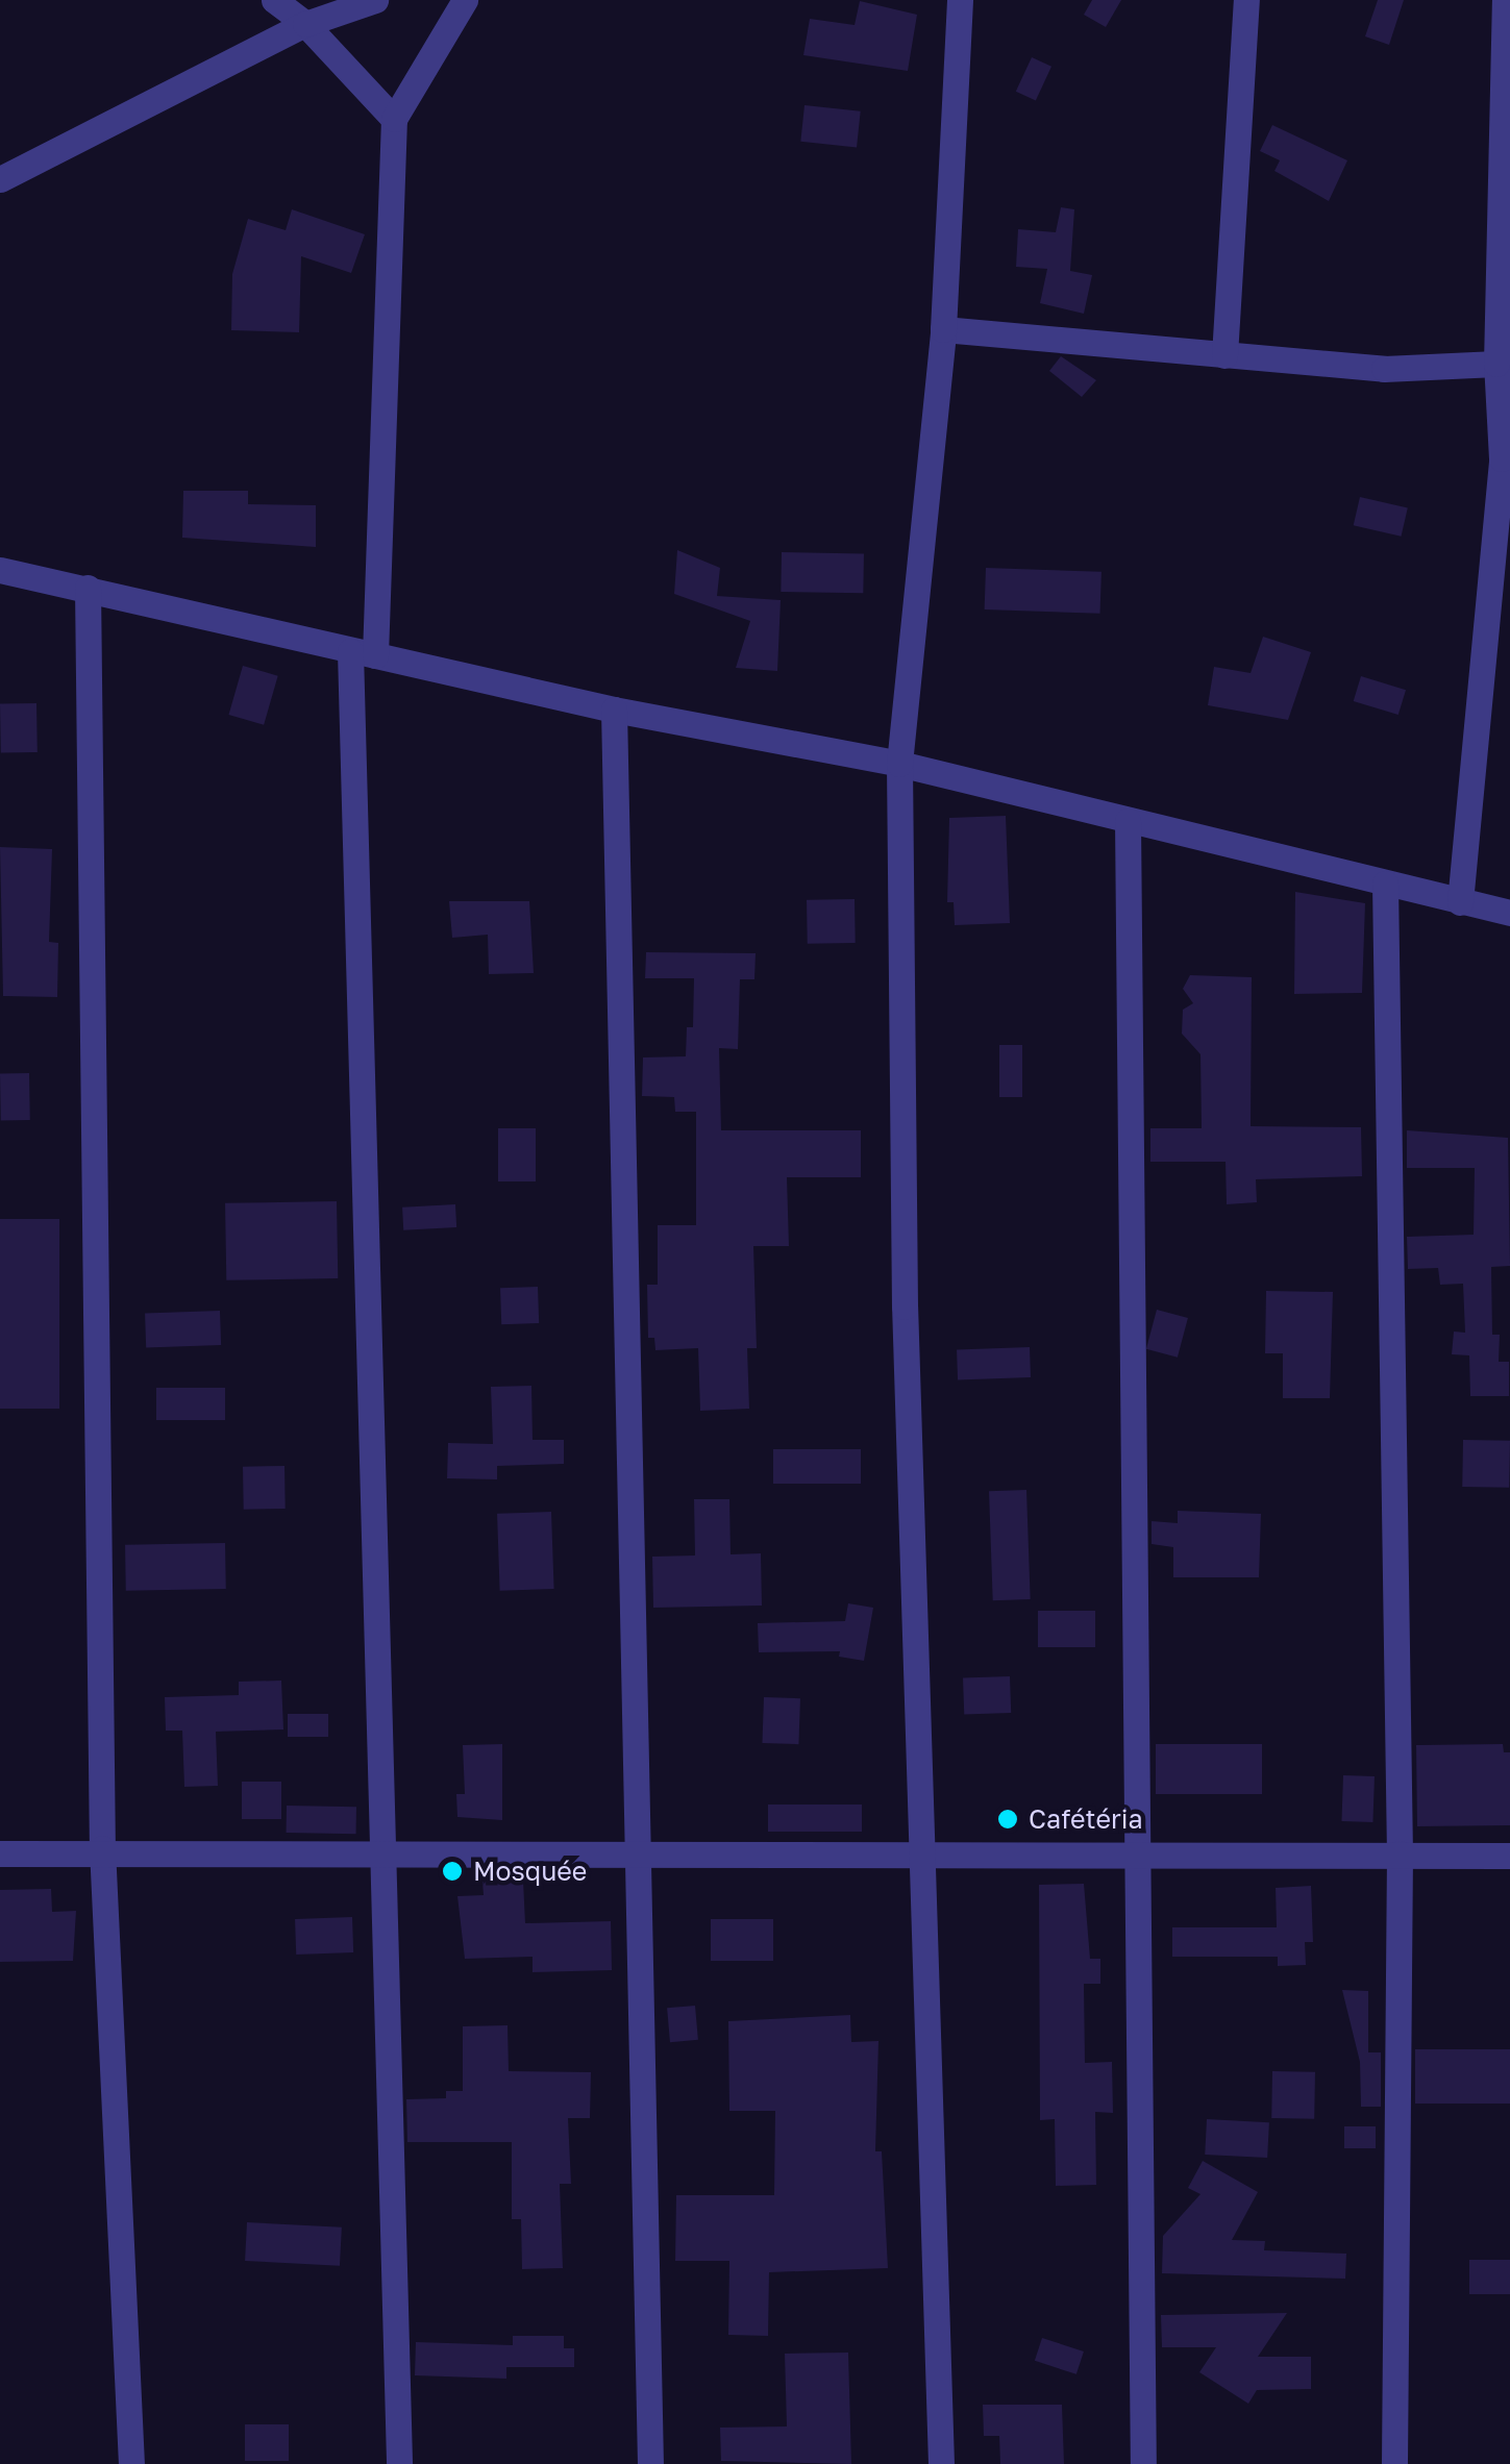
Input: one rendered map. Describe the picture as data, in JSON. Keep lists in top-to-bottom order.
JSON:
{
  "places": ["Cafétéria", "Mosquée"]
}
